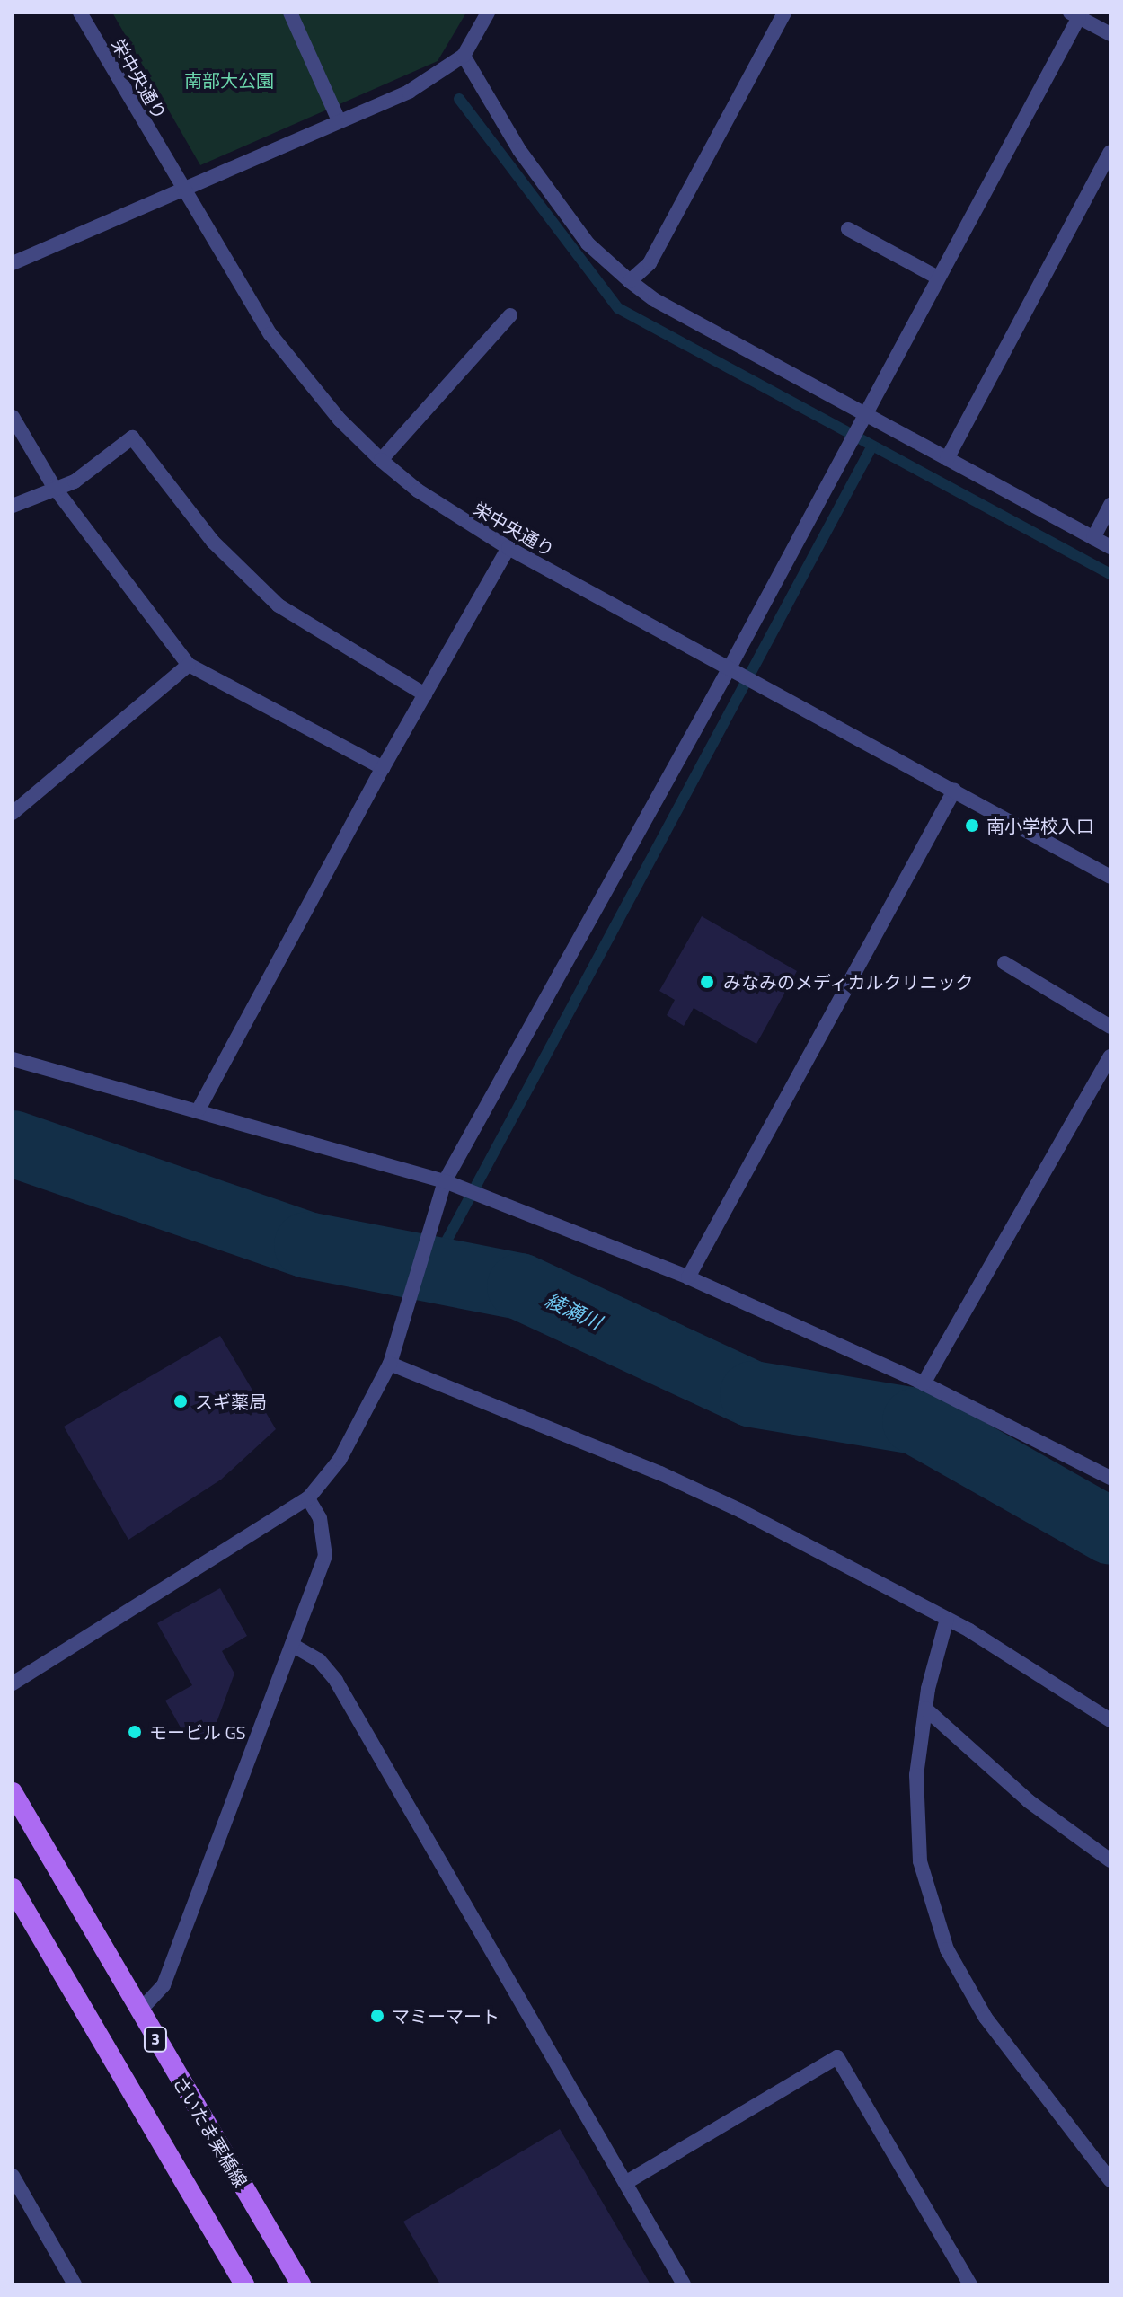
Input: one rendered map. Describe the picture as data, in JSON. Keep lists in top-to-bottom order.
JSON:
{
  "streets": {
    "main road": ["3", "さいたま栗橋線"],
    "street": ["栄中央通り"]
  },
  "water": ["綾瀬川"],
  "parks": ["南部大公園"],
  "places": [
    "南小学校入口",
    "みなみのメディカルクリニック",
    "スギ薬局",
    "モービル GS",
    "マミーマート"
  ]
}
